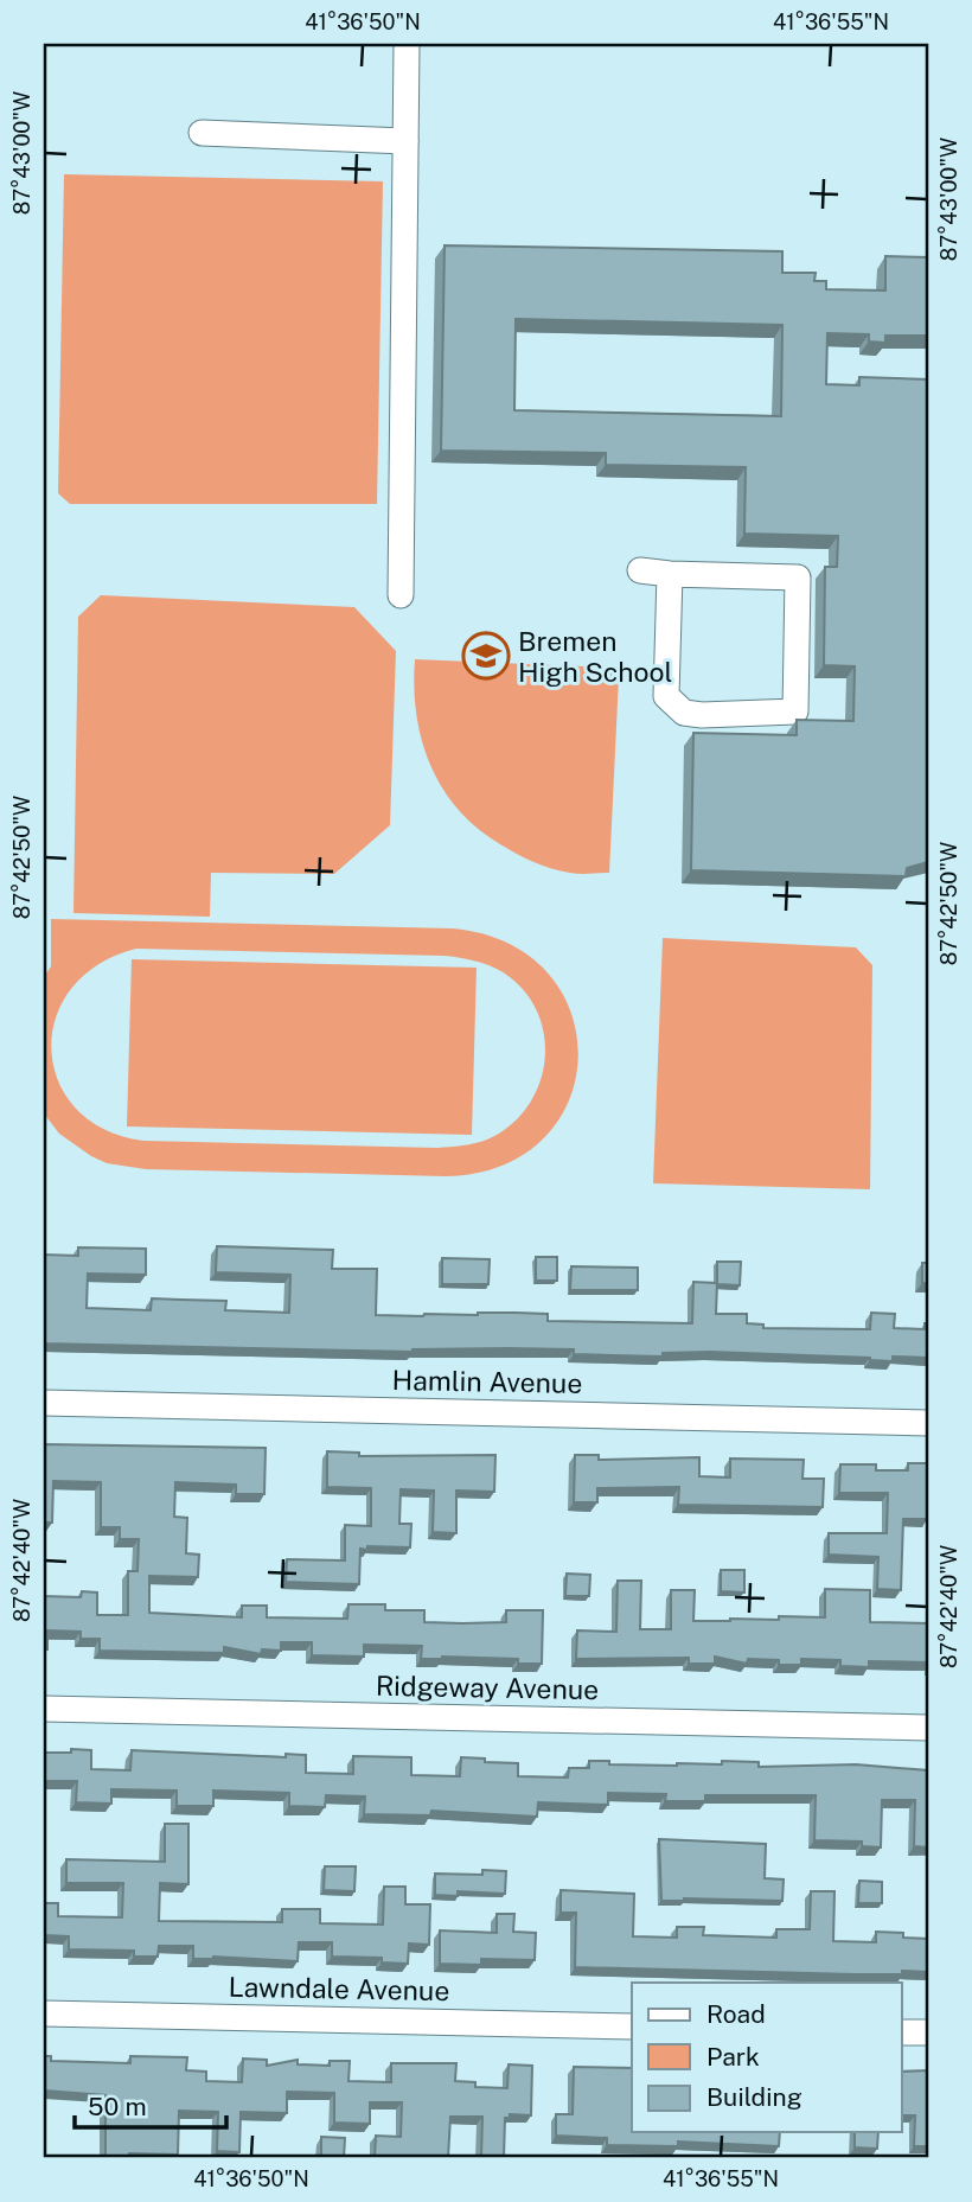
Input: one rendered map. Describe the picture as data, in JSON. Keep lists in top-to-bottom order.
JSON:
{
  "streets": {
    "street": ["Hamlin Avenue", "Ridgeway Avenue", "Lawndale Avenue"]
  },
  "places": {
    "school or university": ["Bremen High School"]
  },
  "legend": ["Road", "Park", "Building"],
  "scale_bar": "50 m",
  "coordinates": [
    "41°36'50\"N",
    "41°36'55\"N",
    "87°43'00\"W",
    "87°42'50\"W",
    "87°42'40\"W"
  ]
}
